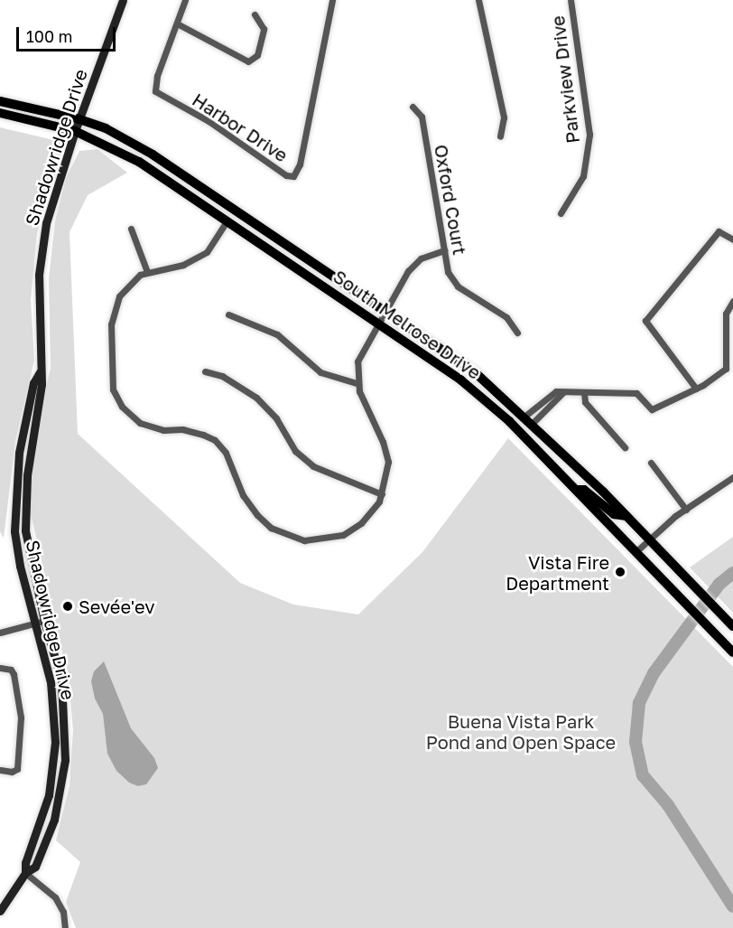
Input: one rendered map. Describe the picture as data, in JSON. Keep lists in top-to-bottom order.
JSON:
{
  "streets": {
    "main road": ["South Melrose Drive"],
    "street": [
      "Parkview Drive",
      "Harbor Drive",
      "Shadowridge Drive",
      "Oxford Court"
    ]
  },
  "crossings": [
    ["Shadowridge Drive", "South Melrose Drive"]
  ],
  "parks": ["Buena Vista Park Pond and Open Space"],
  "places": ["Vista Fire Department", "Sevée'ev"],
  "scale_bar": "100 m"
}
